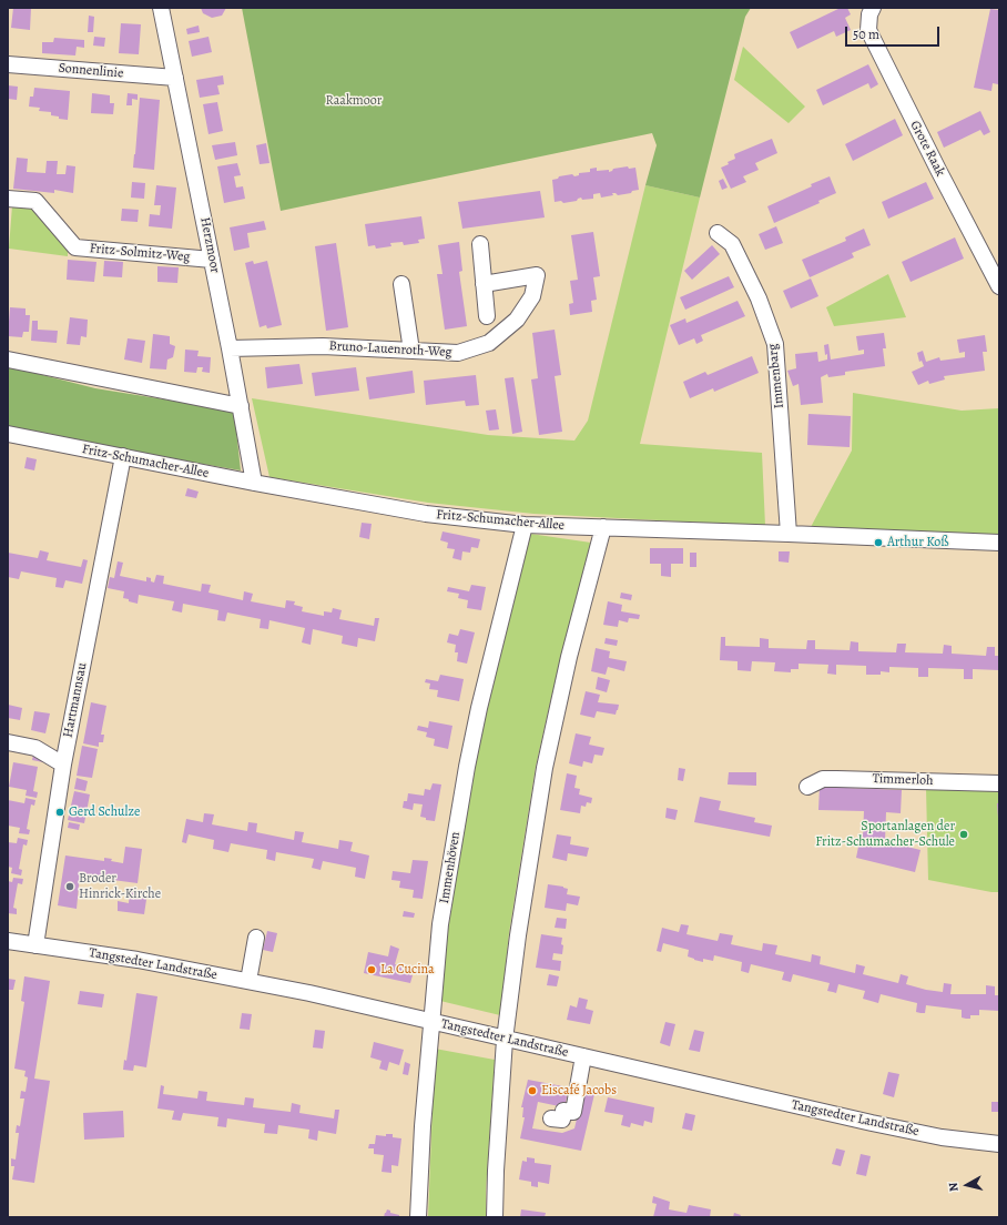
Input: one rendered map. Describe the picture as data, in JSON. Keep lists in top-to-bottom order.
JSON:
{
  "streets": {
    "street": [
      "Sonnenlinie",
      "Grote Raak",
      "Herzmoor",
      "Fritz-Solmitz-Weg",
      "Bruno-Lauenroth-Weg",
      "Immenbarg",
      "Fritz-Schumacher-Allee",
      "Hartmannsau",
      "Timmerloh",
      "Immenhöven",
      "Tangstedter Landstraße"
    ]
  },
  "crossings": [
    ["Sonnenlinie", "Herzmoor"],
    ["Herzmoor", "Fritz-Solmitz-Weg"],
    ["Herzmoor", "Bruno-Lauenroth-Weg"],
    ["Herzmoor", "Fritz-Schumacher-Allee"],
    ["Immenbarg", "Fritz-Schumacher-Allee"],
    ["Fritz-Schumacher-Allee", "Hartmannsau"],
    ["Fritz-Schumacher-Allee", "Immenhöven"],
    ["Hartmannsau", "Tangstedter Landstraße"],
    ["Immenhöven", "Tangstedter Landstraße"]
  ],
  "parks": ["Raakmoor"],
  "places": [
    "Arthur Koß",
    "Gerd Schulze",
    "Sportanlagen der Fritz-Schumacher-Schule",
    "Broder Hinrick-Kirche",
    "La Cucina",
    "Eiscafé Jacobs"
  ],
  "scale_bar": "50 m",
  "north": "left"
}
